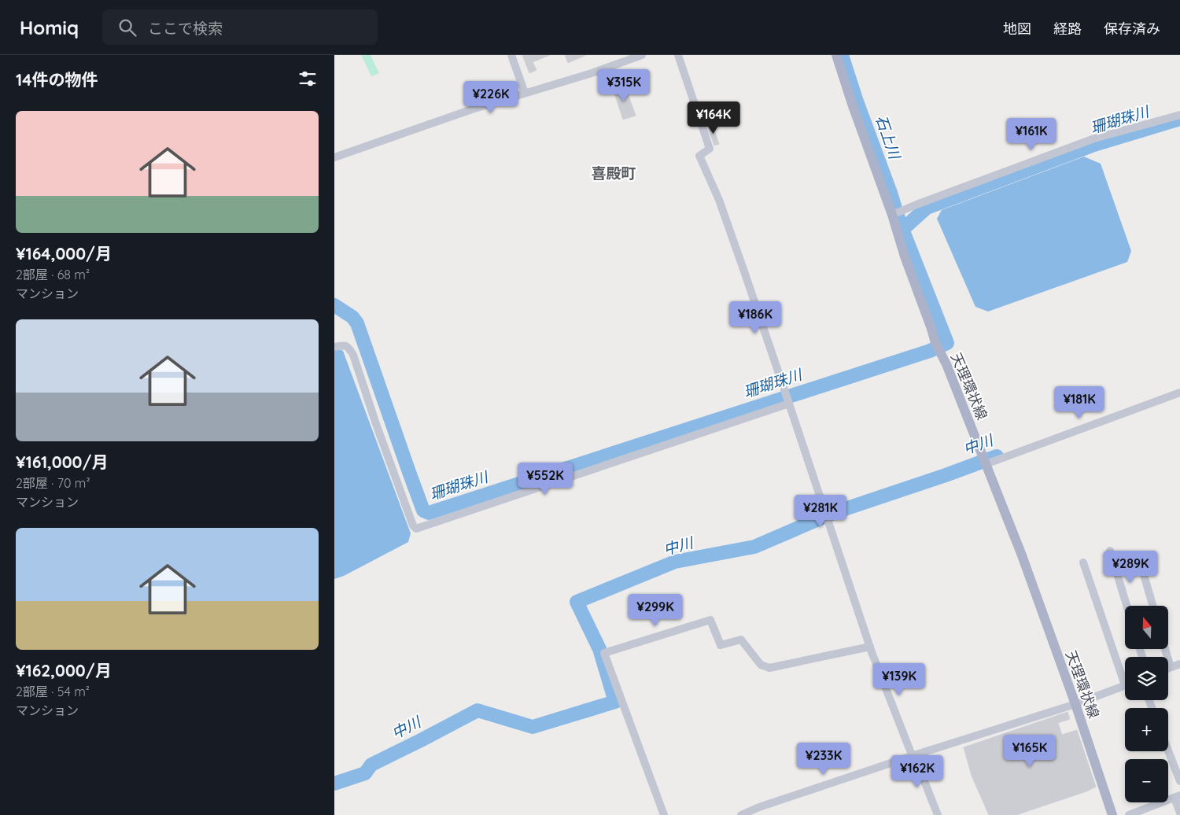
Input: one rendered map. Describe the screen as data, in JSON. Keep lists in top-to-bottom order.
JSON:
{
  "streets": {
    "main road": ["天理環状線"]
  },
  "districts": ["喜殿町"],
  "water": ["珊瑚珠川", "石上川", "中川"],
  "north": "top",
  "page": {
    "header": "Homiq",
    "search": "ここで検索",
    "nav": ["地図", "経路", "保存済み"],
    "heading": "14件の物件",
    "price": [
      "¥315K",
      "¥226K",
      "¥164K",
      "¥161K",
      "¥186K",
      "¥181K",
      "¥552K",
      "¥281K",
      "¥289K",
      "¥299K",
      "¥139K",
      "¥165K",
      "¥233K",
      "¥162K"
    ],
    "list": [
      {
        "name": "¥164,000/月",
        "note": "2部屋 · 68 m² · マンション"
      },
      {
        "name": "¥161,000/月",
        "note": "2部屋 · 70 m² · マンション"
      },
      {
        "name": "¥162,000/月",
        "note": "2部屋 · 54 m² · マンション"
      }
    ],
    "map_buttons": ["+", "−"]
  }
}
